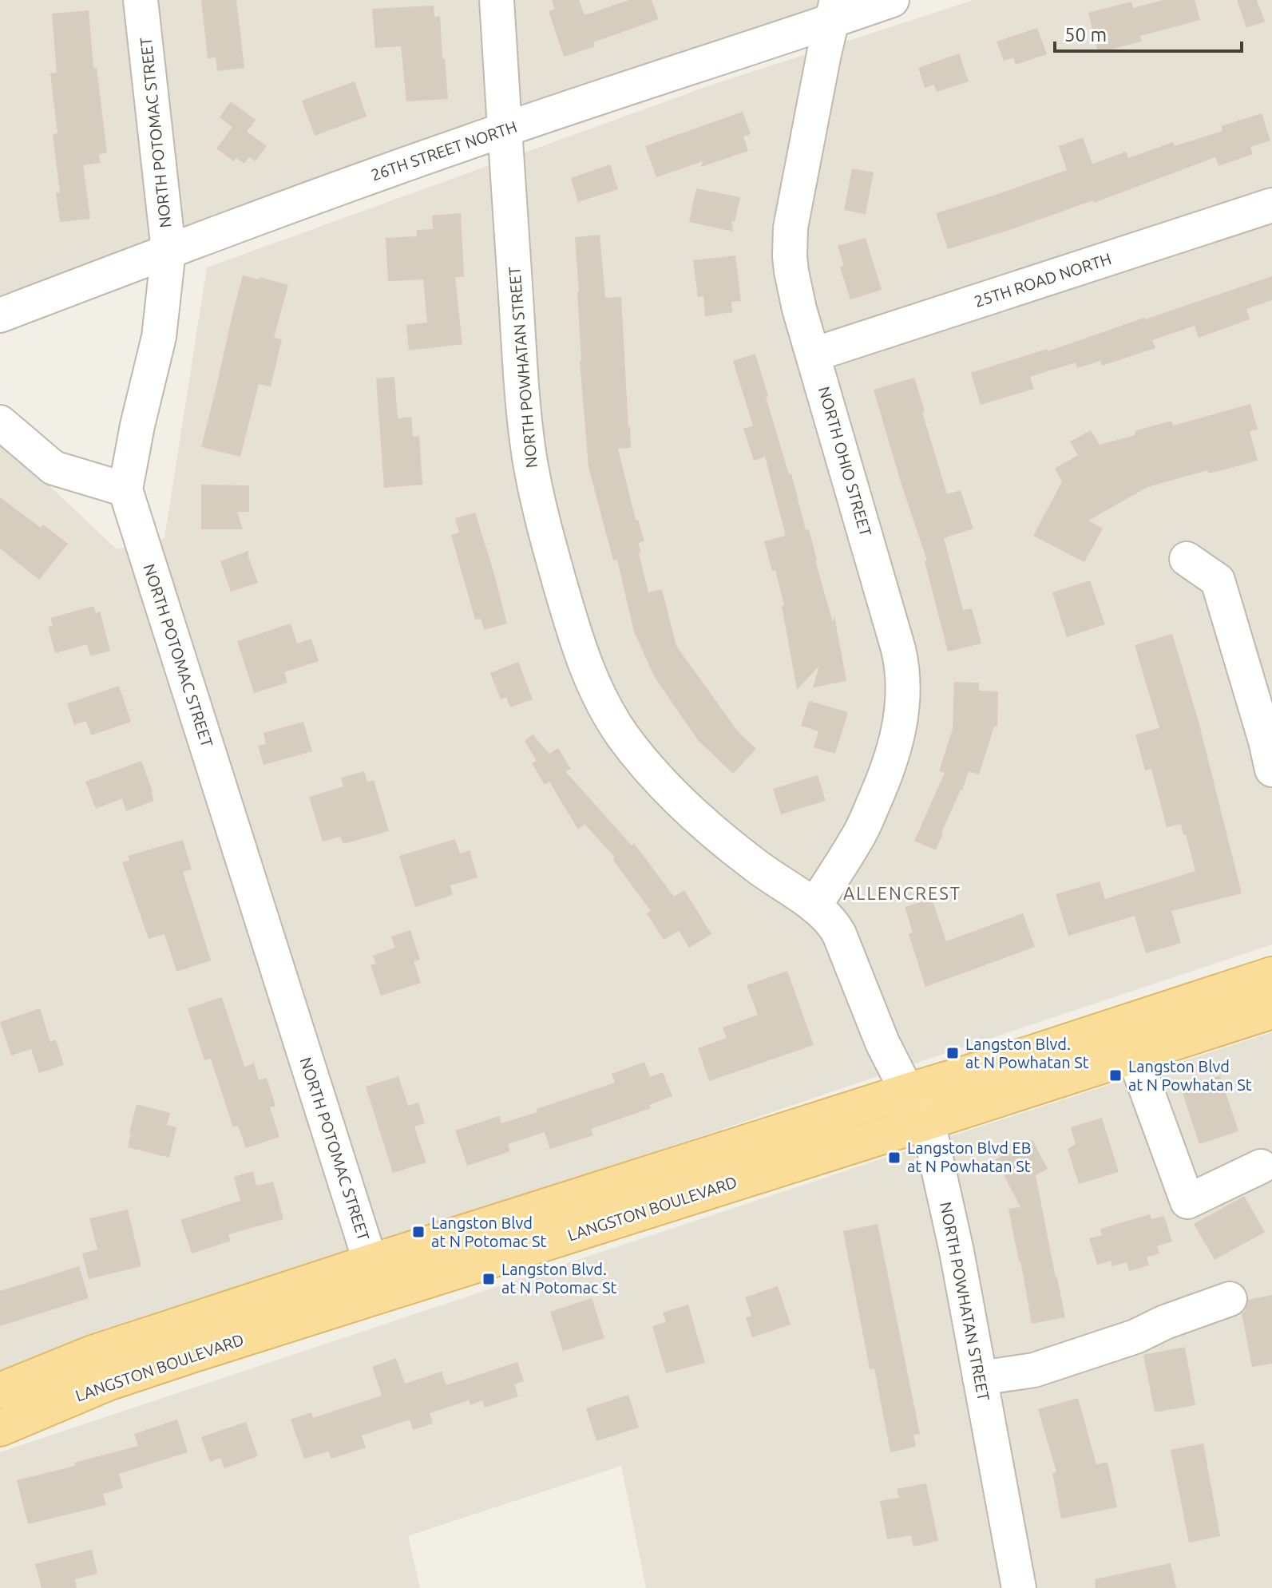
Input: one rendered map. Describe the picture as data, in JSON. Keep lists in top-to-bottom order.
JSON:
{
  "streets": {
    "main road": ["LANGSTON BOULEVARD"],
    "street": [
      "NORTH POTOMAC STREET",
      "26TH STREET NORTH",
      "25TH ROAD NORTH",
      "NORTH POWHATAN STREET",
      "NORTH OHIO STREET"
    ]
  },
  "crossings": [
    ["NORTH POTOMAC STREET", "26TH STREET NORTH"],
    ["NORTH POTOMAC STREET", "LANGSTON BOULEVARD"],
    ["26TH STREET NORTH", "NORTH POWHATAN STREET"],
    ["26TH STREET NORTH", "NORTH OHIO STREET"],
    ["25TH ROAD NORTH", "NORTH OHIO STREET"],
    ["NORTH POWHATAN STREET", "NORTH OHIO STREET"],
    ["NORTH POWHATAN STREET", "LANGSTON BOULEVARD"]
  ],
  "districts": ["ALLENCREST"],
  "places": {
    "transit": [
      "Langston Blvd. at N Powhatan St",
      "Langston Blvd at N Powhatan St",
      "Langston Blvd EB at N Powhatan St",
      "Langston Blvd at N Potomac St",
      "Langston Blvd. at N Potomac St"
    ]
  },
  "scale_bar": "50 m"
}
